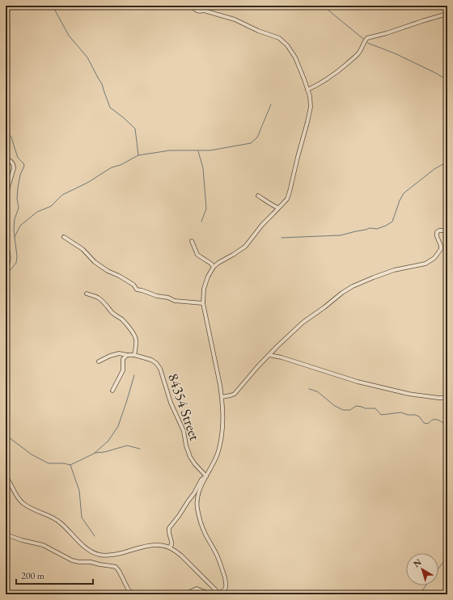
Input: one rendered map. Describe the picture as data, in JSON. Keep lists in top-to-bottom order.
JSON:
{
  "streets": {
    "street": ["84354 Street"]
  },
  "scale_bar": "200 m",
  "north": "top left"
}
